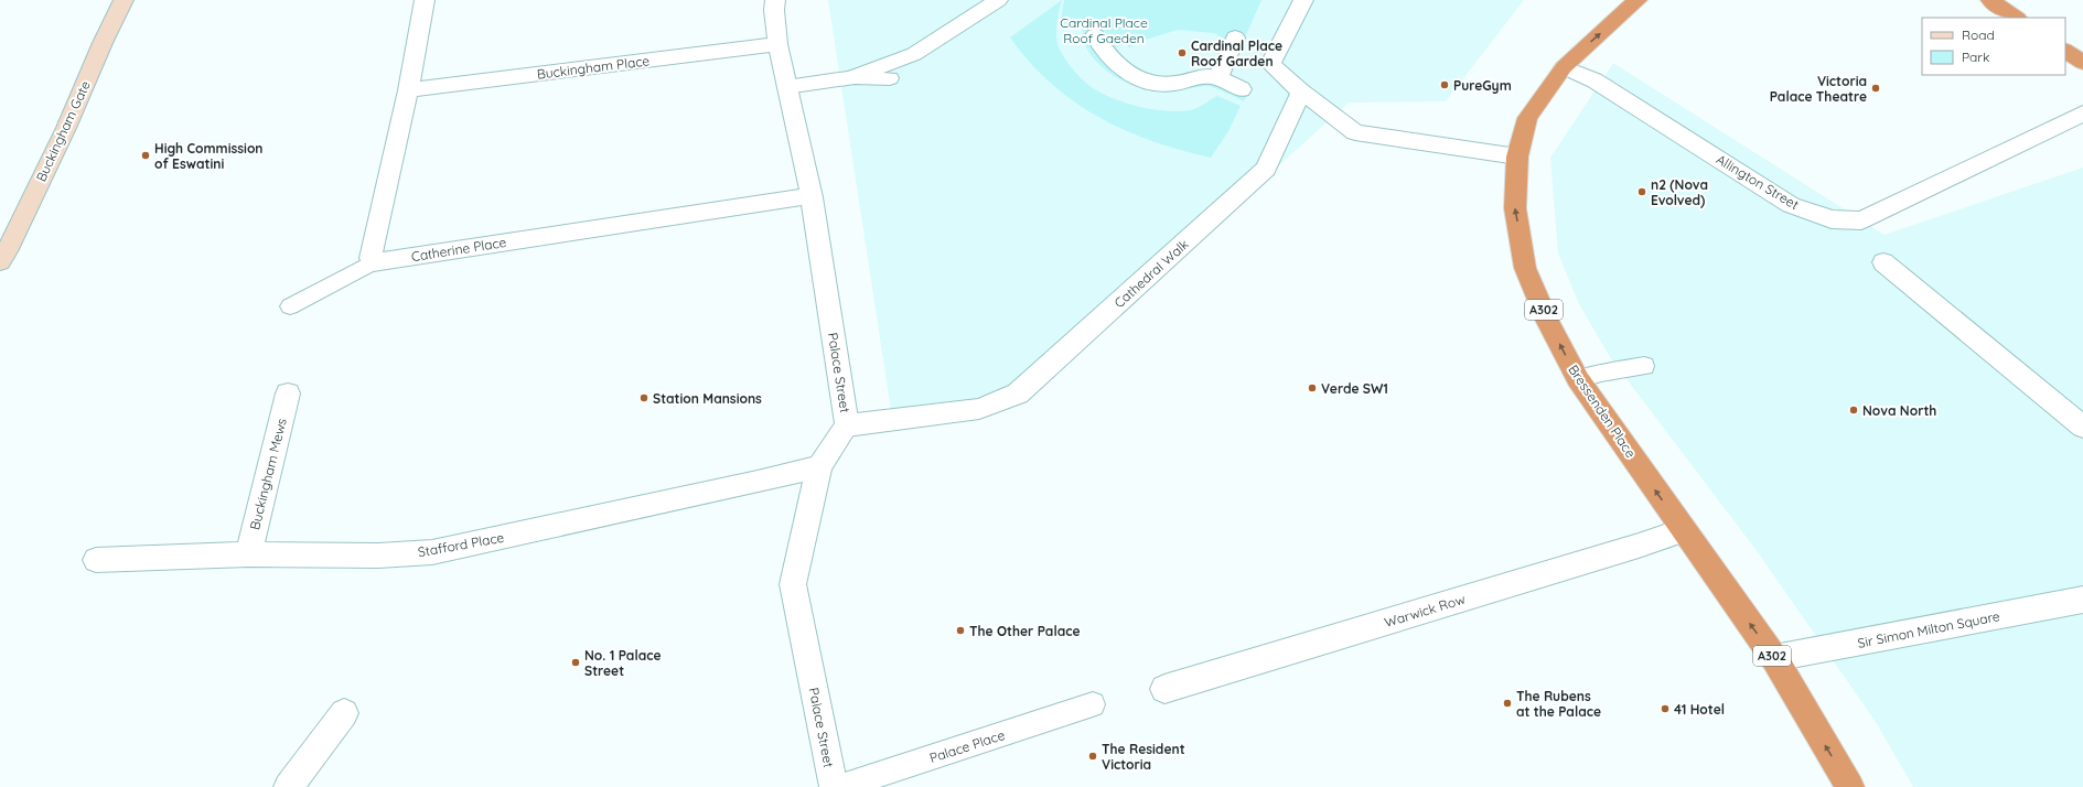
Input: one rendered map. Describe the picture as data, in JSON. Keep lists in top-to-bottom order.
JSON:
{
  "streets": {
    "highway": ["A302", "Bressenden Place"],
    "main road": ["Buckingham Gate"],
    "street": [
      "Buckingham Place",
      "Allington Street",
      "Catherine Place",
      "Cathedral Walk",
      "Palace Street",
      "Buckingham Mews",
      "Stafford Place",
      "Warwick Row",
      "Sir Simon Milton Square"
    ],
    "lane": ["Palace Place"]
  },
  "crossings": [
    ["Buckingham Place", "Palace Street"],
    ["Allington Street", "Bressenden Place"],
    ["Catherine Place", "Palace Street"],
    ["Cathedral Walk", "Palace Street"],
    ["Palace Street", "Stafford Place"],
    ["Bressenden Place", "Warwick Row"],
    ["Bressenden Place", "Sir Simon Milton Square"],
    ["Buckingham Mews", "Stafford Place"]
  ],
  "one_way": ["Bressenden Place"],
  "parks": ["Cardinal Place Roof Gaeden"],
  "places": [
    "Cardinal Place Roof Garden",
    "PureGym",
    "Victoria Palace Theatre",
    "High Commission of Eswatini",
    "n2 (Nova Evolved)",
    "Verde SW1",
    "Station Mansions",
    "Nova North",
    "The Other Palace",
    "No. 1 Palace Street",
    "The Rubens at the Palace",
    "41 Hotel",
    "The Resident Victoria"
  ],
  "legend": ["Road", "Park"]
}
